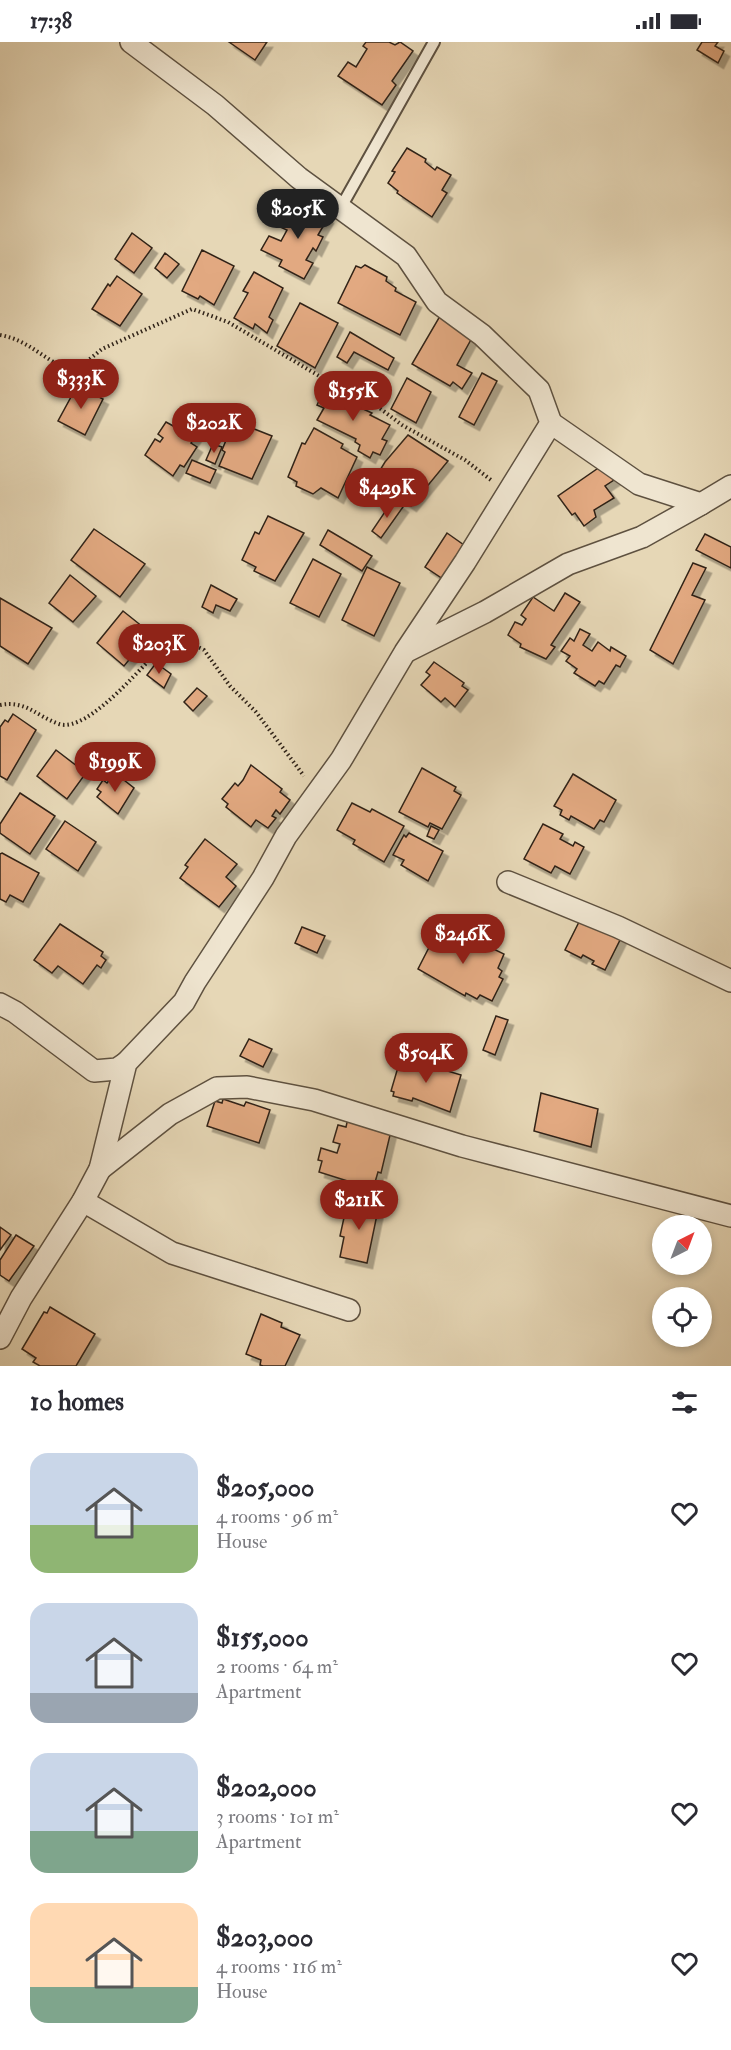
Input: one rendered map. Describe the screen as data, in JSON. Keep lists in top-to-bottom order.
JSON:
{
  "north": "top right",
  "page": {
    "status": "17:38",
    "price": [
      "$205K",
      "$333K",
      "$155K",
      "$202K",
      "$429K",
      "$203K",
      "$199K",
      "$246K",
      "$504K",
      "$211K"
    ],
    "heading": "10 homes",
    "list": [
      {
        "name": "$205,000",
        "note": "4 rooms · 96 m² · House"
      },
      {
        "name": "$155,000",
        "note": "2 rooms · 64 m² · Apartment"
      },
      {
        "name": "$202,000",
        "note": "3 rooms · 101 m² · Apartment"
      },
      {
        "name": "$203,000",
        "note": "4 rooms · 116 m² · House"
      }
    ]
  }
}
